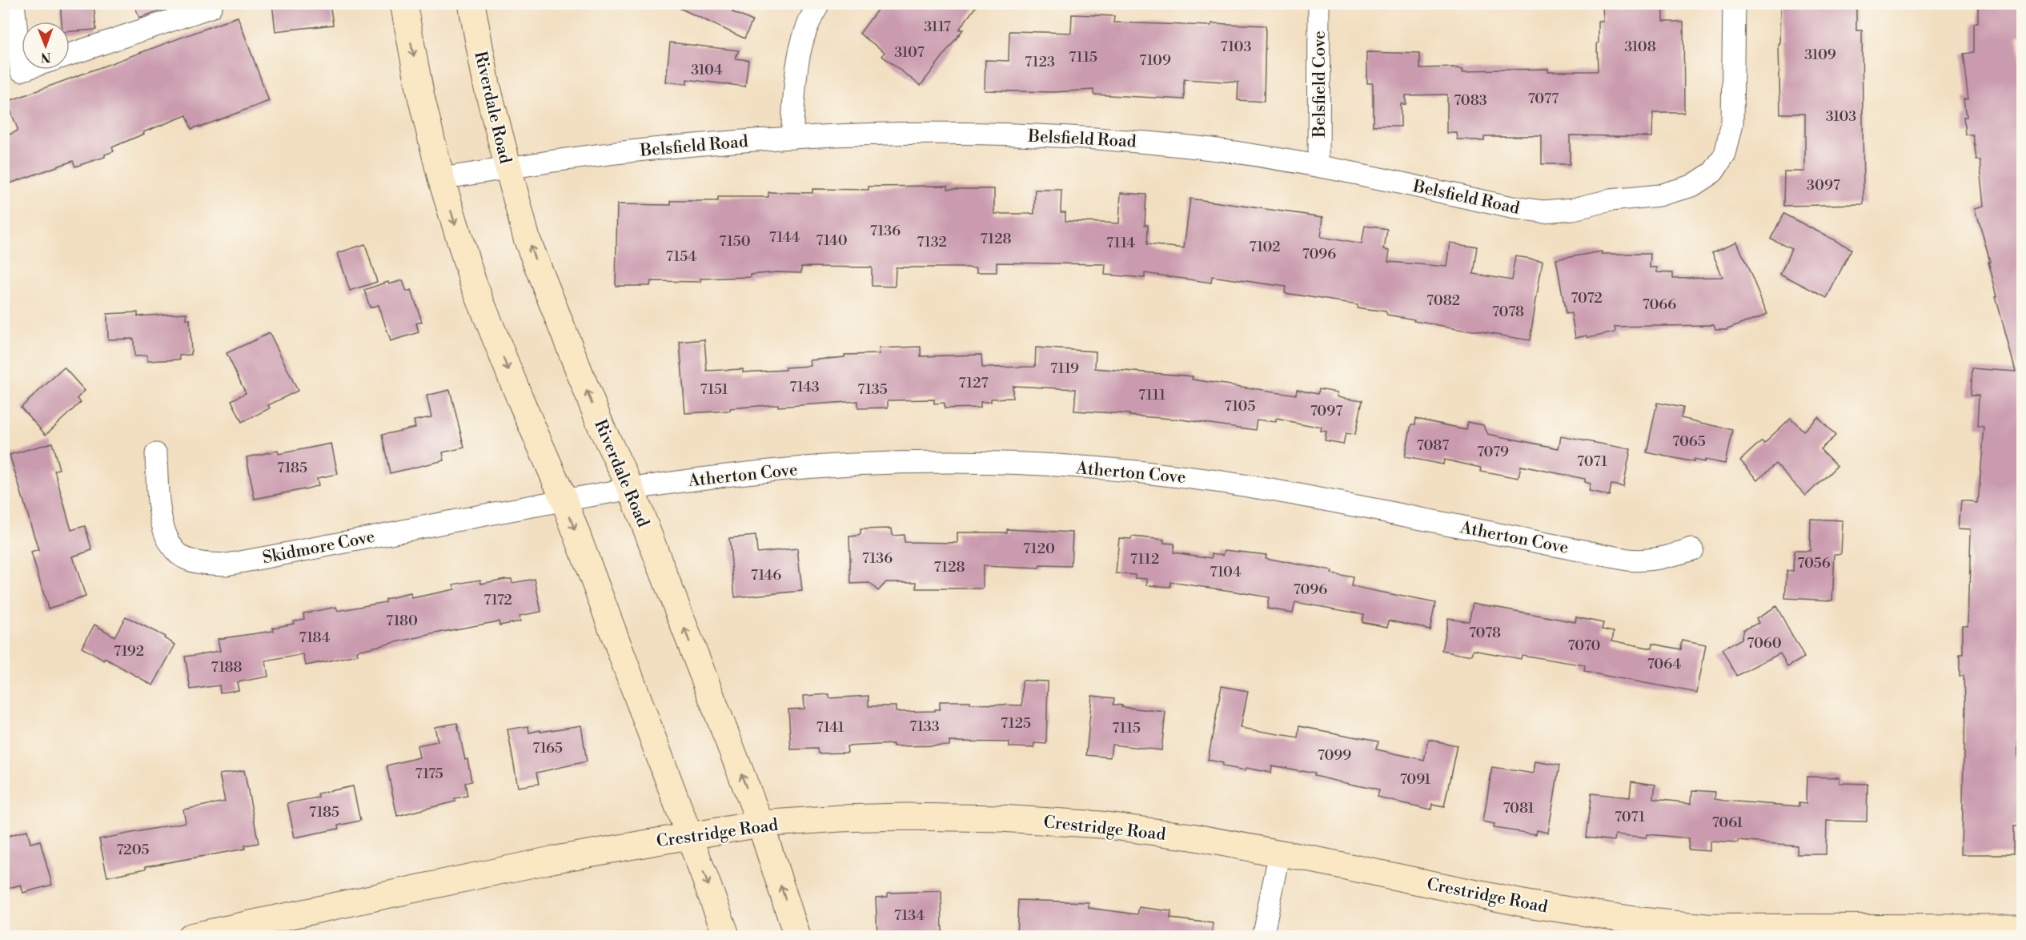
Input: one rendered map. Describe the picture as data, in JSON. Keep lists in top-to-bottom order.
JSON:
{
  "streets": {
    "street": [
      "Belsfield Cove",
      "Riverdale Road",
      "Belsfield Road",
      "Atherton Cove",
      "Skidmore Cove",
      "Crestridge Road"
    ]
  },
  "crossings": [
    ["Belsfield Cove", "Belsfield Road"],
    ["Riverdale Road", "Belsfield Road"],
    ["Riverdale Road", "Atherton Cove"],
    ["Riverdale Road", "Crestridge Road"],
    ["Atherton Cove", "Skidmore Cove"]
  ],
  "house_numbers": [
    "3117",
    "7103",
    "3108",
    "3107",
    "3109",
    "7115",
    "7109",
    "7123",
    "3104",
    "7077",
    "7083",
    "3103",
    "3097",
    "7136",
    "7144",
    "7128",
    "7140",
    "7150",
    "7132",
    "7114",
    "7102",
    "7096",
    "7154",
    "7072",
    "7082",
    "7066",
    "7078",
    "7119",
    "7127",
    "7143",
    "7151",
    "7135",
    "7111",
    "7105",
    "7097",
    "7065",
    "7087",
    "7079",
    "7071",
    "7185",
    "7120",
    "7136",
    "7112",
    "7056",
    "7128",
    "7104",
    "7146",
    "7096",
    "7172",
    "7180",
    "7078",
    "7184",
    "7060",
    "7070",
    "7192",
    "7064",
    "7188",
    "7125",
    "7133",
    "7141",
    "7115",
    "7165",
    "7099",
    "7175",
    "7091",
    "7081",
    "7185",
    "7071",
    "7061",
    "7205",
    "7134"
  ],
  "north": "bottom"
}
